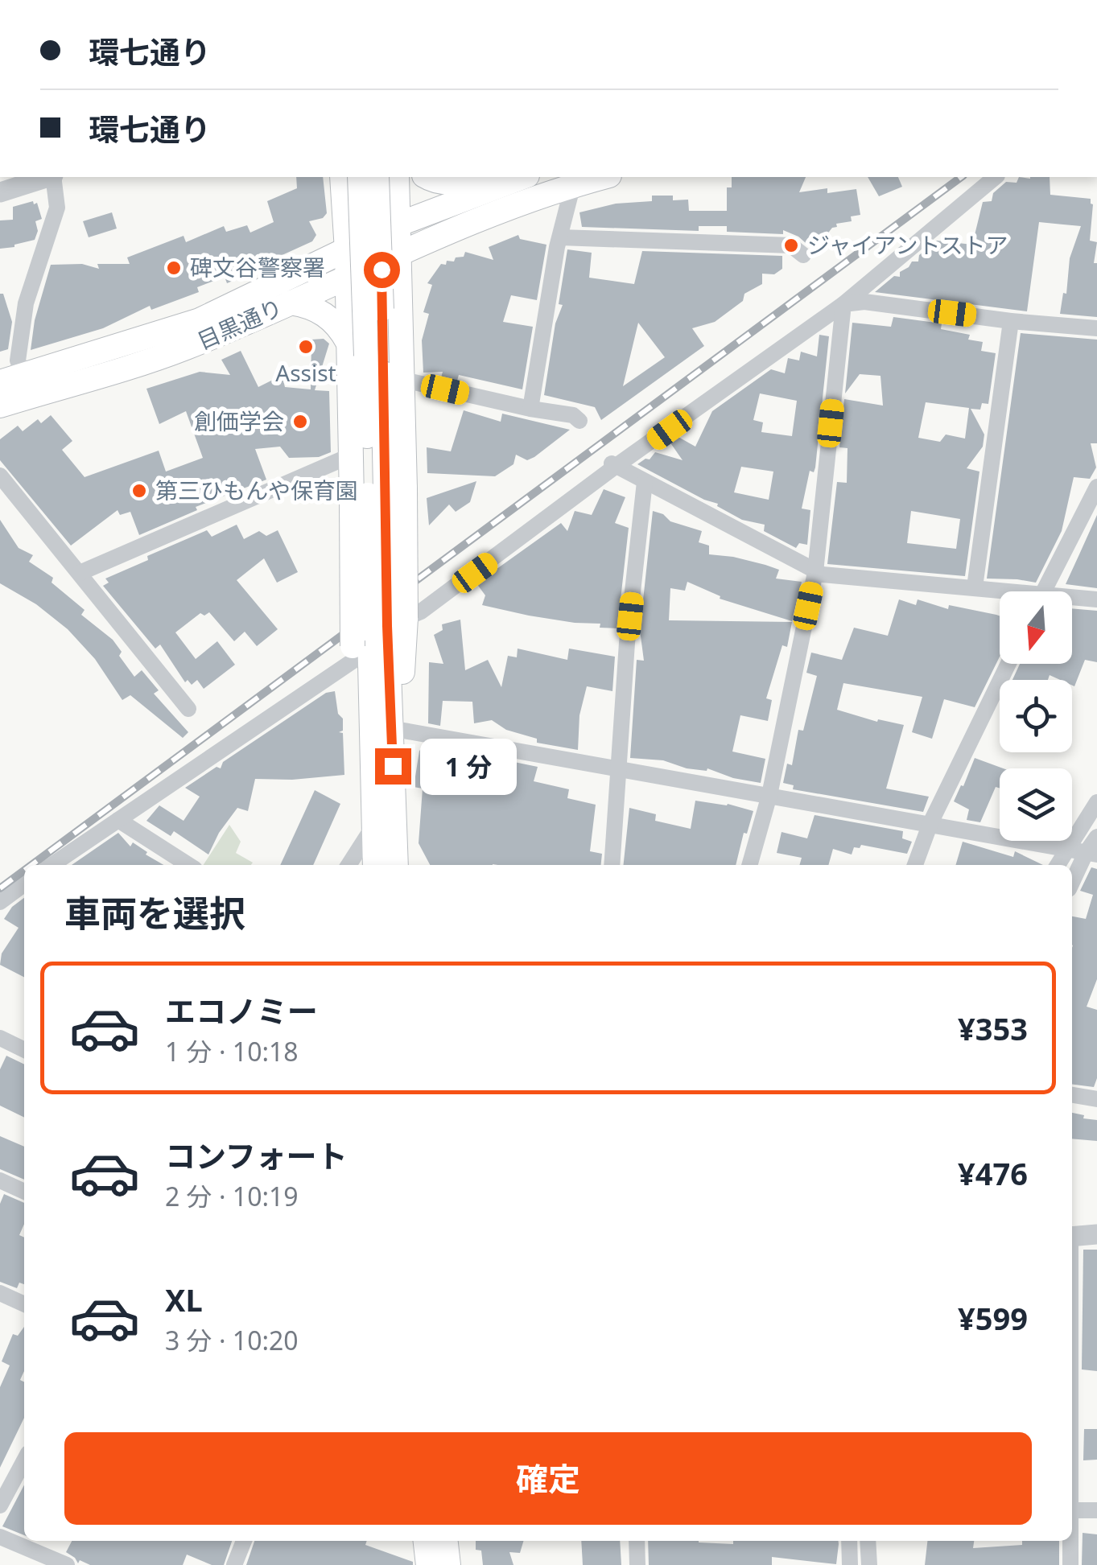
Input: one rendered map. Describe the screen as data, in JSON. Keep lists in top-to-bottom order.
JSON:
{
  "streets": {
    "main road": ["目黒通り"]
  },
  "places": [
    "ジャイアントストア",
    "碑文谷警察署",
    "Assist",
    "創価学会",
    "第三ひもんや保育園"
  ],
  "north": "bottom",
  "page": {
    "banner": ["環七通り", "環七通り"],
    "bubble": "1 分",
    "heading": "車両を選択",
    "list": [
      {
        "name": "エコノミー",
        "note": "1 分 · 10:18",
        "value": "¥353"
      },
      {
        "name": "コンフォート",
        "note": "2 分 · 10:19",
        "value": "¥476"
      },
      {
        "name": "XL",
        "note": "3 分 · 10:20",
        "value": "¥599"
      }
    ],
    "buttons": "確定"
  }
}
